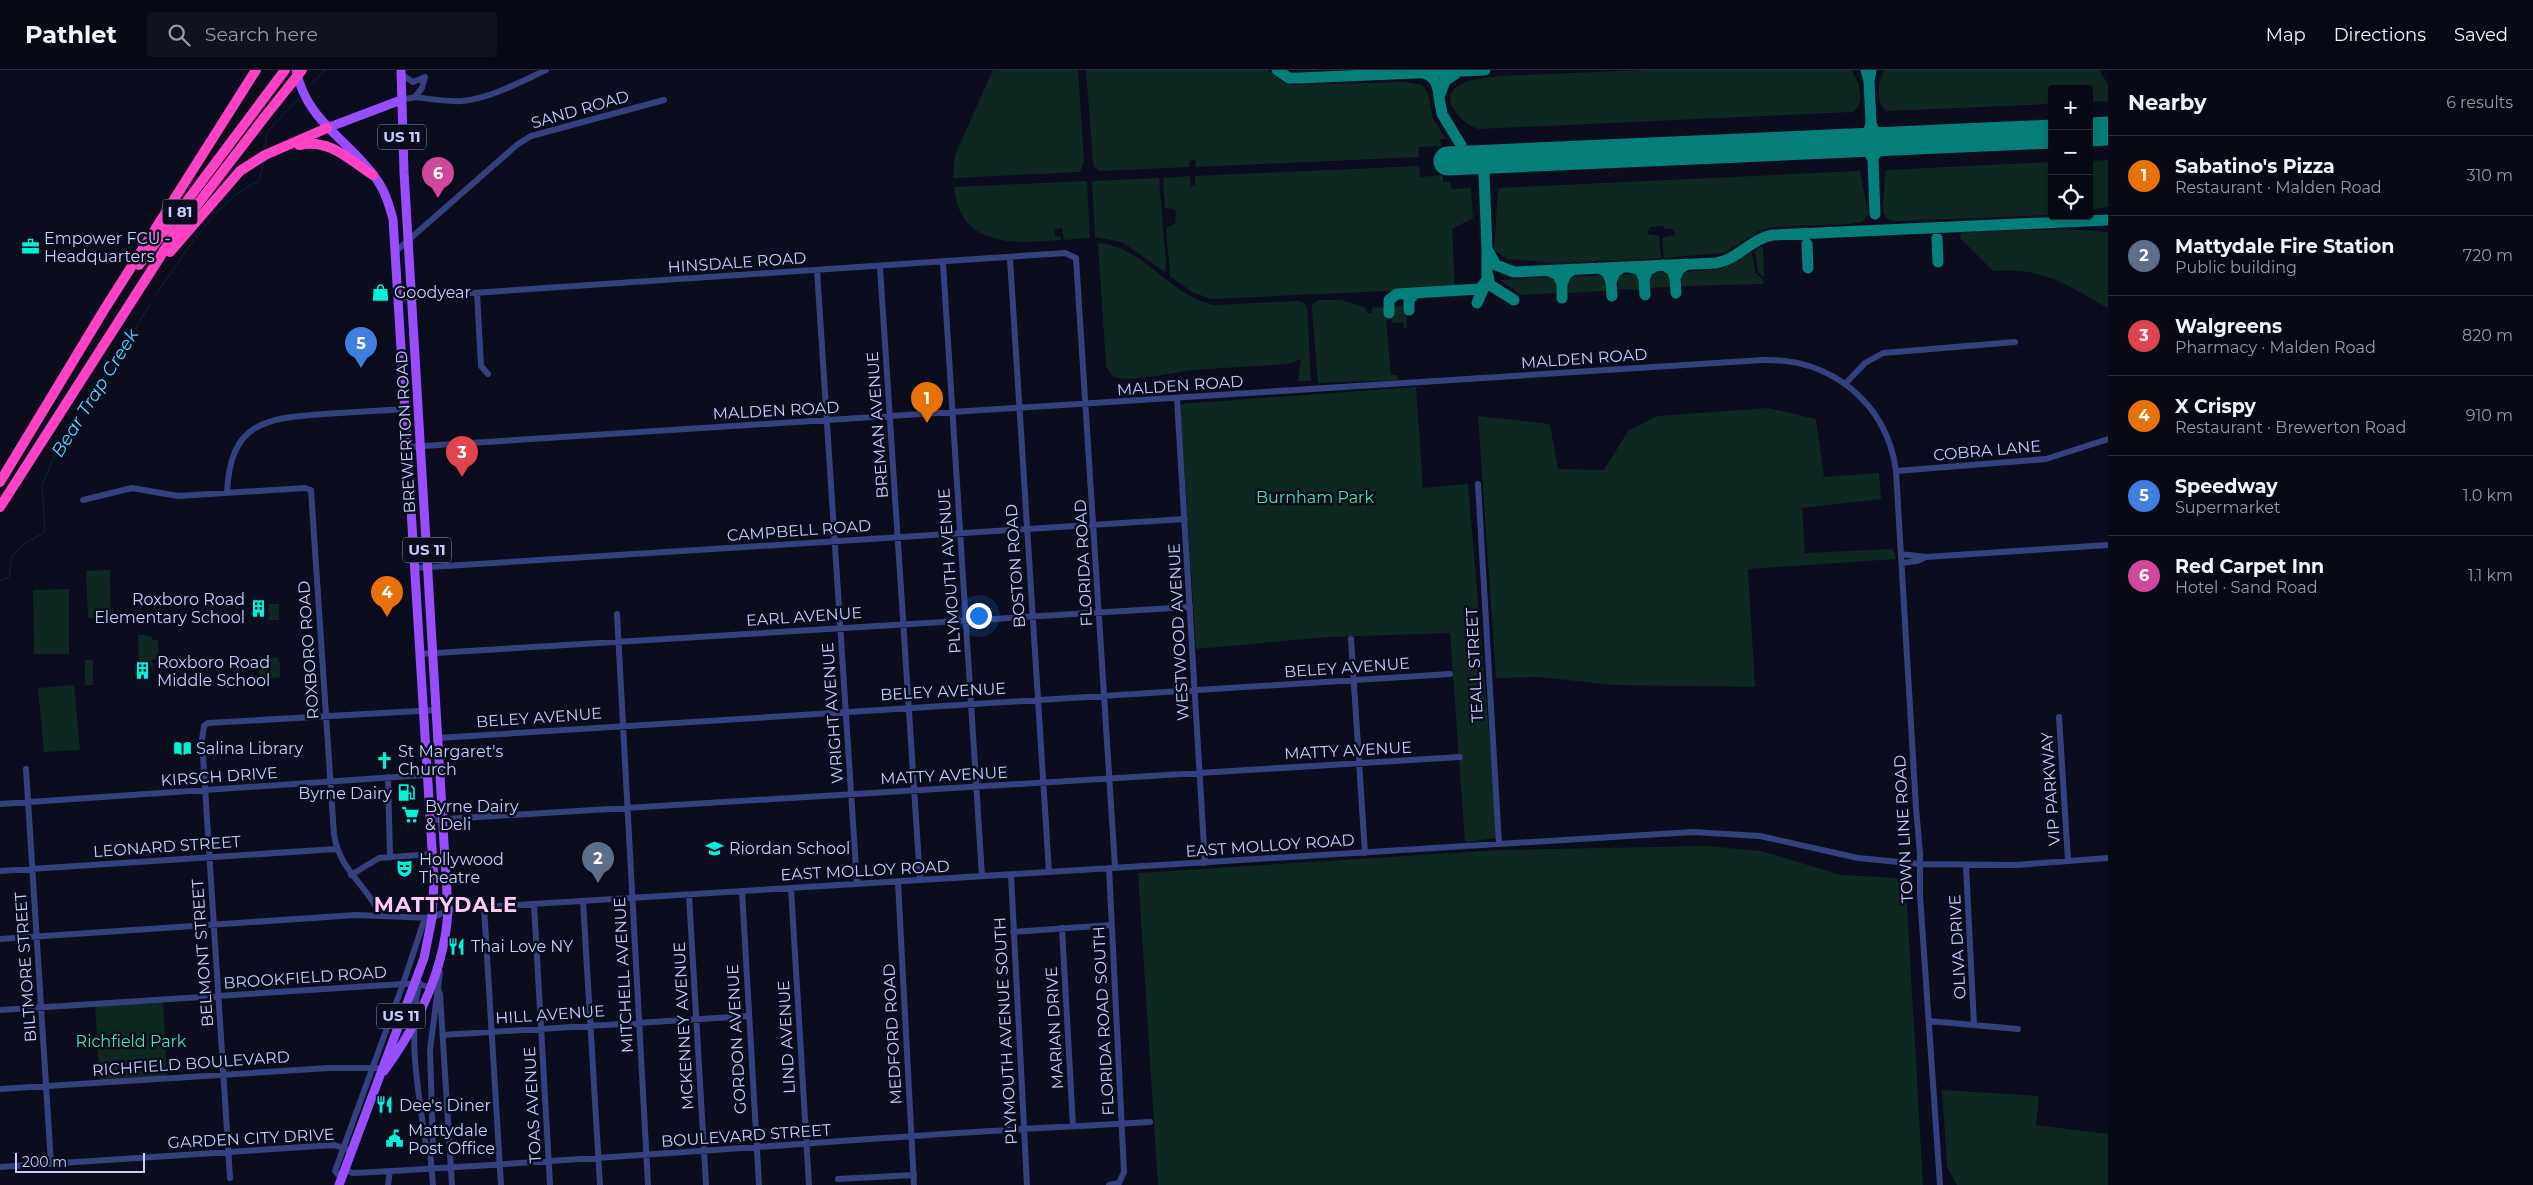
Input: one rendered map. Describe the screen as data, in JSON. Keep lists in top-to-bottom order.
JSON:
{
  "streets": {
    "highway": ["I 81"],
    "main road": ["US 11", "BREWERTON ROAD"],
    "street": [
      "SAND ROAD",
      "HINSDALE ROAD",
      "MALDEN ROAD",
      "BREMAN AVENUE",
      "COBRA LANE",
      "CAMPBELL ROAD",
      "FLORIDA ROAD",
      "BOSTON ROAD",
      "PLYMOUTH AVENUE",
      "EARL AVENUE",
      "WESTWOOD AVENUE",
      "ROXBORO ROAD",
      "TEALL STREET",
      "BELEY AVENUE",
      "WRIGHT AVENUE",
      "MATTY AVENUE",
      "KIRSCH DRIVE",
      "VIP PARKWAY",
      "TOWN LINE ROAD",
      "EAST MOLLOY ROAD",
      "LEONARD STREET",
      "OLIVA DRIVE",
      "BELMONT STREET",
      "BILTMORE STREET",
      "MITCHELL AVENUE",
      "BROOKFIELD ROAD",
      "HILL AVENUE",
      "FLORIDA ROAD SOUTH",
      "MCKENNEY AVENUE",
      "MARIAN DRIVE",
      "PLYMOUTH AVENUE SOUTH",
      "MEDFORD ROAD",
      "LIND AVENUE",
      "GORDON AVENUE",
      "RICHFIELD BOULEVARD",
      "TOAS AVENUE",
      "BOULEVARD STREET",
      "GARDEN CITY DRIVE"
    ]
  },
  "crossings": [
    ["SAND ROAD", "BREWERTON ROAD"],
    ["HINSDALE ROAD", "BREMAN AVENUE"],
    ["HINSDALE ROAD", "BREWERTON ROAD"],
    ["HINSDALE ROAD", "FLORIDA ROAD"],
    ["HINSDALE ROAD", "BOSTON ROAD"],
    ["HINSDALE ROAD", "PLYMOUTH AVENUE"],
    ["HINSDALE ROAD", "WRIGHT AVENUE"],
    ["MALDEN ROAD", "BREMAN AVENUE"],
    ["MALDEN ROAD", "BREWERTON ROAD"],
    ["MALDEN ROAD", "COBRA LANE"],
    ["MALDEN ROAD", "FLORIDA ROAD"],
    ["MALDEN ROAD", "BOSTON ROAD"],
    ["MALDEN ROAD", "PLYMOUTH AVENUE"],
    ["MALDEN ROAD", "WESTWOOD AVENUE"],
    ["MALDEN ROAD", "WRIGHT AVENUE"],
    ["MALDEN ROAD", "TOWN LINE ROAD"],
    ["BREMAN AVENUE", "CAMPBELL ROAD"],
    ["BREMAN AVENUE", "EARL AVENUE"],
    ["BREMAN AVENUE", "BELEY AVENUE"],
    ["BREMAN AVENUE", "MATTY AVENUE"],
    ["BREMAN AVENUE", "EAST MOLLOY ROAD"],
    ["BREWERTON ROAD", "CAMPBELL ROAD"],
    ["BREWERTON ROAD", "EARL AVENUE"],
    ["BREWERTON ROAD", "BELEY AVENUE"],
    ["BREWERTON ROAD", "MATTY AVENUE"],
    ["BREWERTON ROAD", "KIRSCH DRIVE"],
    ["BREWERTON ROAD", "EAST MOLLOY ROAD"],
    ["BREWERTON ROAD", "BROOKFIELD ROAD"],
    ["BREWERTON ROAD", "RICHFIELD BOULEVARD"],
    ["BREWERTON ROAD", "BOULEVARD STREET"],
    ["BREWERTON ROAD", "GARDEN CITY DRIVE"],
    ["COBRA LANE", "TOWN LINE ROAD"],
    ["CAMPBELL ROAD", "FLORIDA ROAD"],
    ["CAMPBELL ROAD", "BOSTON ROAD"],
    ["CAMPBELL ROAD", "PLYMOUTH AVENUE"],
    ["CAMPBELL ROAD", "WESTWOOD AVENUE"],
    ["CAMPBELL ROAD", "WRIGHT AVENUE"],
    ["FLORIDA ROAD", "EARL AVENUE"],
    ["FLORIDA ROAD", "BELEY AVENUE"],
    ["FLORIDA ROAD", "MATTY AVENUE"],
    ["FLORIDA ROAD", "EAST MOLLOY ROAD"],
    ["FLORIDA ROAD", "FLORIDA ROAD SOUTH"],
    ["BOSTON ROAD", "EARL AVENUE"],
    ["BOSTON ROAD", "BELEY AVENUE"],
    ["BOSTON ROAD", "MATTY AVENUE"],
    ["BOSTON ROAD", "EAST MOLLOY ROAD"],
    ["PLYMOUTH AVENUE", "EARL AVENUE"],
    ["PLYMOUTH AVENUE", "BELEY AVENUE"],
    ["PLYMOUTH AVENUE", "MATTY AVENUE"],
    ["PLYMOUTH AVENUE", "EAST MOLLOY ROAD"],
    ["EARL AVENUE", "WESTWOOD AVENUE"],
    ["EARL AVENUE", "WRIGHT AVENUE"],
    ["EARL AVENUE", "MITCHELL AVENUE"],
    ["WESTWOOD AVENUE", "BELEY AVENUE"],
    ["WESTWOOD AVENUE", "MATTY AVENUE"],
    ["WESTWOOD AVENUE", "EAST MOLLOY ROAD"],
    ["ROXBORO ROAD", "KIRSCH DRIVE"],
    ["ROXBORO ROAD", "LEONARD STREET"],
    ["ROXBORO ROAD", "BELMONT STREET"],
    ["TEALL STREET", "EAST MOLLOY ROAD"],
    ["BELEY AVENUE", "WRIGHT AVENUE"],
    ["BELEY AVENUE", "MITCHELL AVENUE"],
    ["WRIGHT AVENUE", "MATTY AVENUE"],
    ["WRIGHT AVENUE", "EAST MOLLOY ROAD"],
    ["MATTY AVENUE", "MITCHELL AVENUE"],
    ["KIRSCH DRIVE", "BELMONT STREET"],
    ["KIRSCH DRIVE", "BILTMORE STREET"],
    ["VIP PARKWAY", "EAST MOLLOY ROAD"],
    ["TOWN LINE ROAD", "EAST MOLLOY ROAD"],
    ["EAST MOLLOY ROAD", "OLIVA DRIVE"],
    ["EAST MOLLOY ROAD", "MITCHELL AVENUE"],
    ["EAST MOLLOY ROAD", "FLORIDA ROAD SOUTH"],
    ["EAST MOLLOY ROAD", "MCKENNEY AVENUE"],
    ["EAST MOLLOY ROAD", "PLYMOUTH AVENUE SOUTH"],
    ["EAST MOLLOY ROAD", "MEDFORD ROAD"],
    ["EAST MOLLOY ROAD", "LIND AVENUE"],
    ["EAST MOLLOY ROAD", "GORDON AVENUE"],
    ["EAST MOLLOY ROAD", "TOAS AVENUE"],
    ["LEONARD STREET", "BELMONT STREET"],
    ["LEONARD STREET", "BILTMORE STREET"],
    ["BELMONT STREET", "BROOKFIELD ROAD"],
    ["BELMONT STREET", "RICHFIELD BOULEVARD"],
    ["BELMONT STREET", "GARDEN CITY DRIVE"],
    ["BILTMORE STREET", "BROOKFIELD ROAD"],
    ["BILTMORE STREET", "RICHFIELD BOULEVARD"],
    ["BILTMORE STREET", "GARDEN CITY DRIVE"],
    ["MITCHELL AVENUE", "HILL AVENUE"],
    ["MITCHELL AVENUE", "BOULEVARD STREET"],
    ["HILL AVENUE", "MCKENNEY AVENUE"],
    ["HILL AVENUE", "GORDON AVENUE"],
    ["HILL AVENUE", "TOAS AVENUE"],
    ["FLORIDA ROAD SOUTH", "BOULEVARD STREET"],
    ["MCKENNEY AVENUE", "BOULEVARD STREET"],
    ["MARIAN DRIVE", "BOULEVARD STREET"],
    ["PLYMOUTH AVENUE SOUTH", "BOULEVARD STREET"],
    ["MEDFORD ROAD", "BOULEVARD STREET"],
    ["LIND AVENUE", "BOULEVARD STREET"],
    ["GORDON AVENUE", "BOULEVARD STREET"],
    ["TOAS AVENUE", "BOULEVARD STREET"]
  ],
  "districts": ["MATTYDALE"],
  "water": ["Bear Trap Creek"],
  "parks": ["Burnham Park", "Richfield Park"],
  "places": {
    "office": ["Empower FCU - Headquarters"],
    "shop": ["Goodyear"],
    "building": ["Roxboro Road Elementary School", "Roxboro Road Middle School"],
    "library": ["Salina Library"],
    "church": ["St Margaret's Church"],
    "fuel station": ["Byrne Dairy"],
    "supermarket": ["Byrne Dairy & Deli"],
    "school or university": ["Riordan School"],
    "theatre": ["Hollywood Theatre"],
    "restaurant": ["Thai Love NY", "Dee's Diner"],
    "public building": ["Mattydale Post Office"]
  },
  "scale_bar": "200 m",
  "page": {
    "header": "Pathlet",
    "search": "Search here",
    "nav": ["Map", "Directions", "Saved"],
    "heading": ["Nearby", "6 results"],
    "map_buttons": ["+", "−"],
    "list": [
      {
        "mark": "1",
        "name": "Sabatino's Pizza",
        "note": "Restaurant · Malden Road",
        "value": "310 m"
      },
      {
        "mark": "2",
        "name": "Mattydale Fire Station",
        "note": "Public building",
        "value": "720 m"
      },
      {
        "mark": "3",
        "name": "Walgreens",
        "note": "Pharmacy · Malden Road",
        "value": "820 m"
      },
      {
        "mark": "4",
        "name": "X Crispy",
        "note": "Restaurant · Brewerton Road",
        "value": "910 m"
      },
      {
        "mark": "5",
        "name": "Speedway",
        "note": "Supermarket",
        "value": "1.0 km"
      },
      {
        "mark": "6",
        "name": "Red Carpet Inn",
        "note": "Hotel · Sand Road",
        "value": "1.1 km"
      }
    ],
    "pins": [
      "6",
      "5",
      "1",
      "3",
      "4",
      "2"
    ],
    "scale": "200 m"
  }
}
